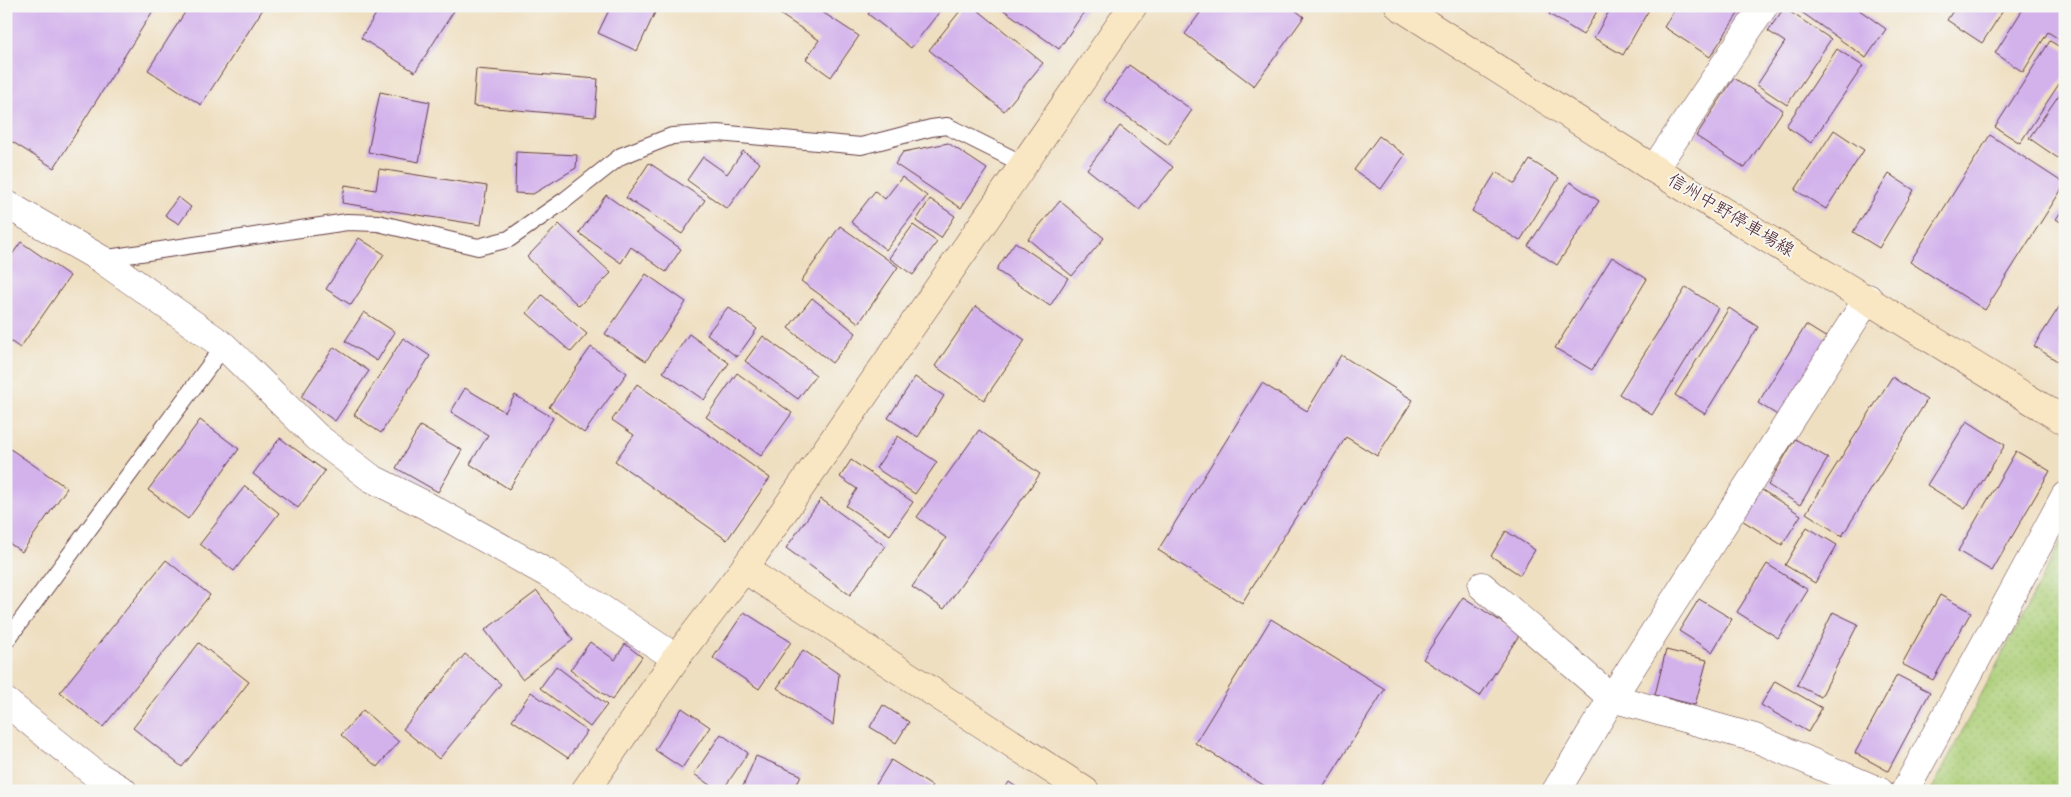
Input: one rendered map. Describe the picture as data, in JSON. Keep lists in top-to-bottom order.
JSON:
{
  "streets": {
    "street": ["信州中野停車場線"]
  }
}
